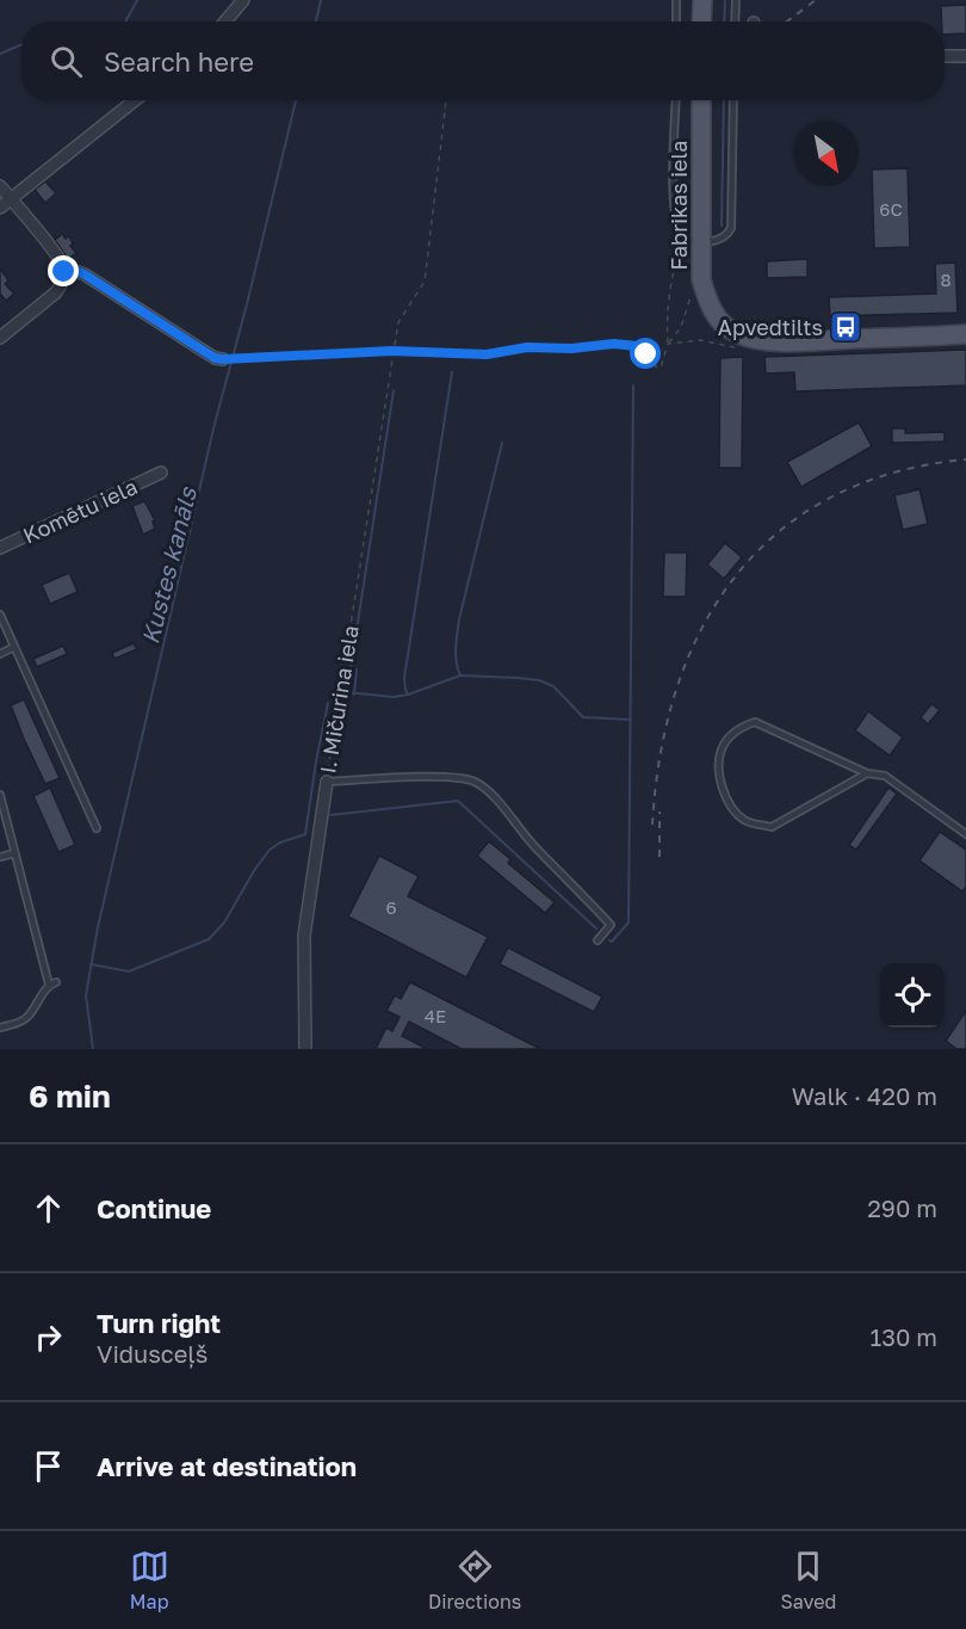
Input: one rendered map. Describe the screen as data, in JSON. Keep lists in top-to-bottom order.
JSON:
{
  "streets": {
    "main road": ["Fabrikas iela"],
    "street": ["Komētu iela", "I. Mičurina iela"]
  },
  "water": ["Kustes kanāls"],
  "places": {
    "bus stop": ["Apvedtilts"]
  },
  "house_numbers": [
    "6C",
    "8",
    "6",
    "4E"
  ],
  "north": "bottom right",
  "page": {
    "search": "Search here",
    "heading": ["6 min", "Walk · 420 m"],
    "list": [
      ["Continue", "290 m"],
      ["Turn right", "Vidusceļš", "130 m"],
      "Arrive at destination"
    ],
    "nav": ["Map", "Directions", "Saved"]
  }
}
